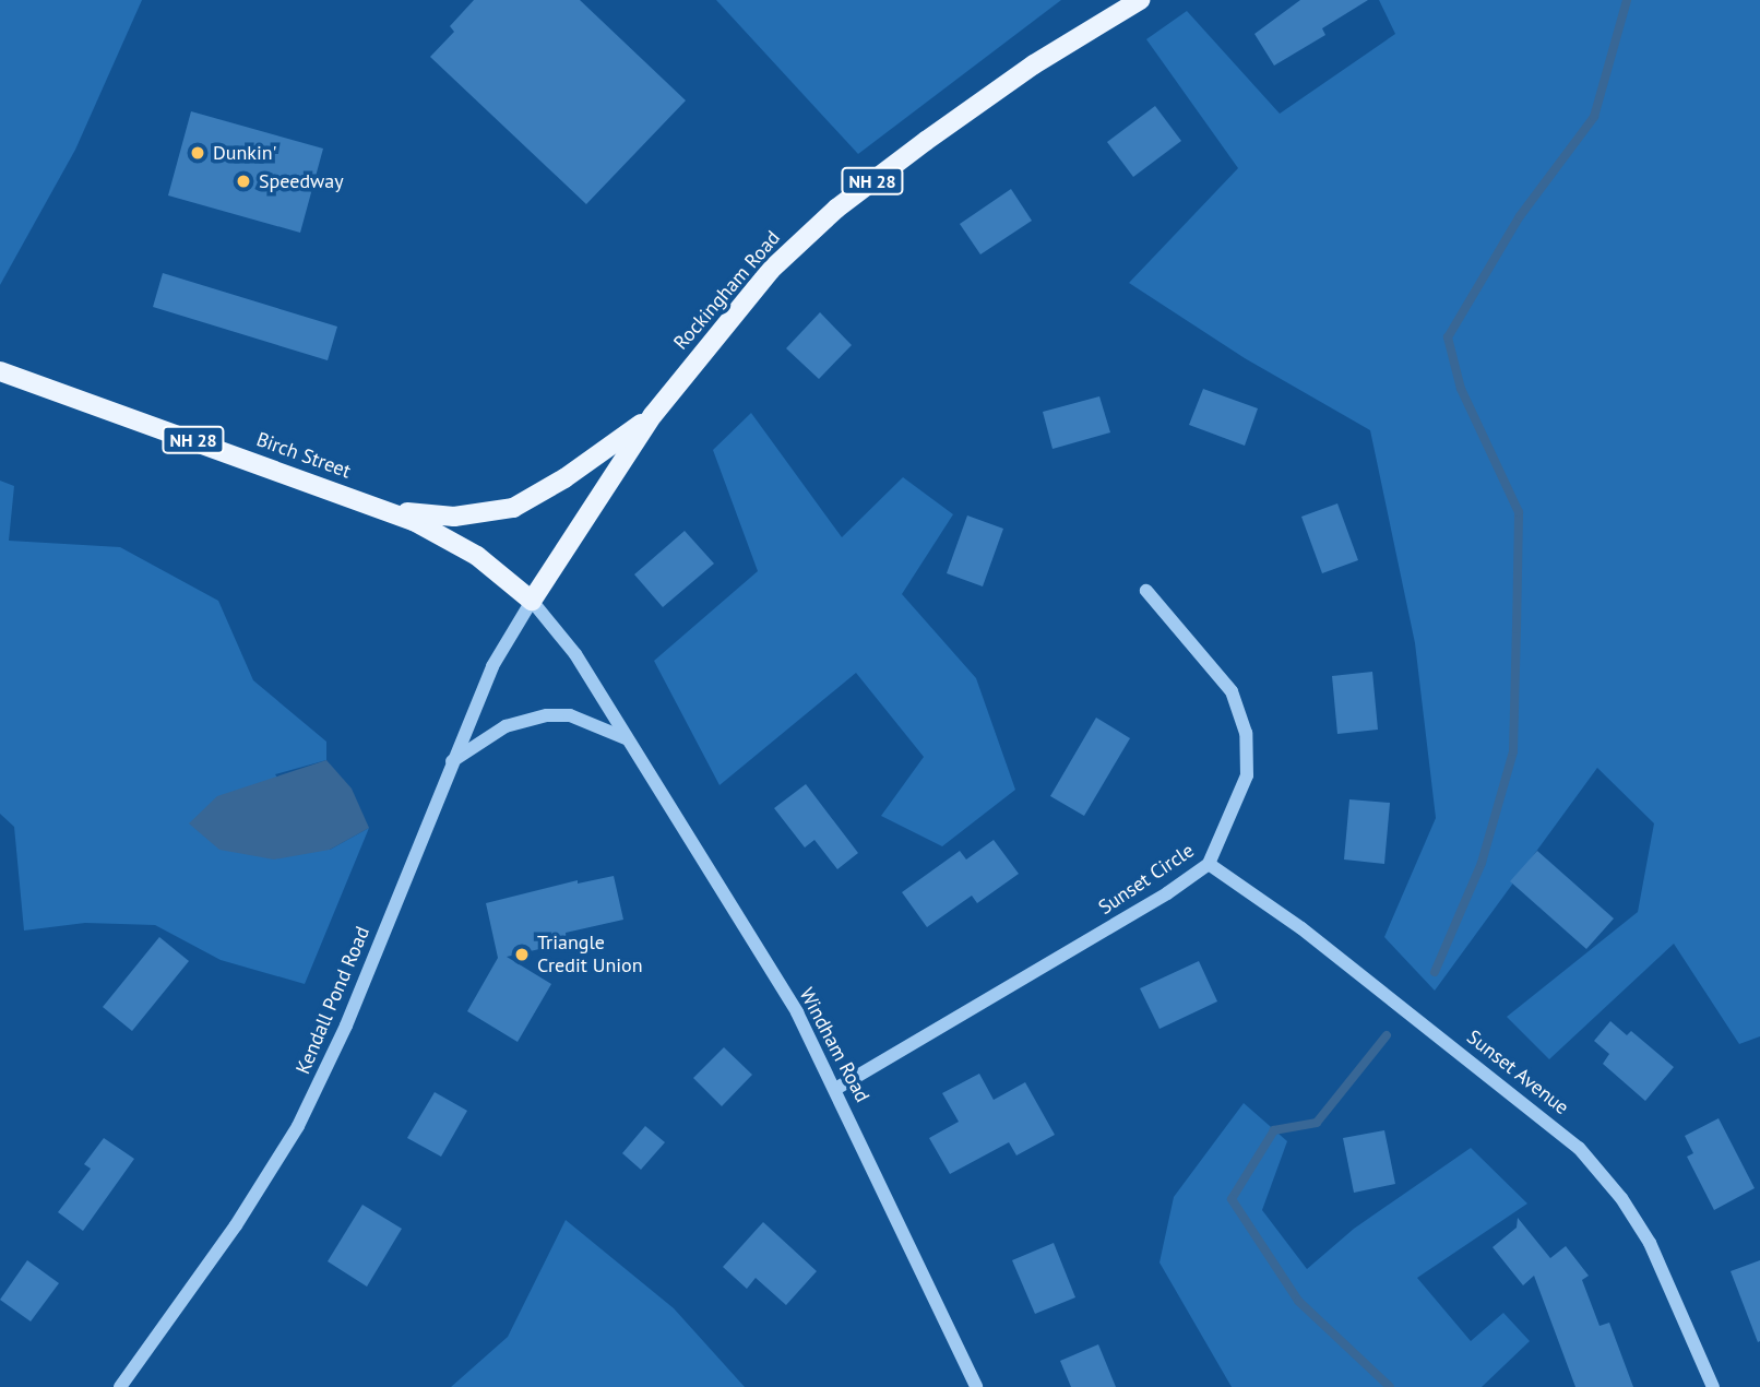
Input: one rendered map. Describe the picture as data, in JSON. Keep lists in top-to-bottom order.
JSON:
{
  "streets": {
    "main road": ["NH 28", "Rockingham Road", "Birch Street"],
    "street": [
      "Sunset Circle",
      "Kendall Pond Road",
      "Windham Road",
      "Sunset Avenue"
    ]
  },
  "crossings": [
    ["NH 28", "Rockingham Road"],
    ["NH 28", "Birch Street"],
    ["Rockingham Road", "Birch Street"],
    ["Rockingham Road", "Kendall Pond Road"],
    ["Rockingham Road", "Windham Road"],
    ["Birch Street", "Kendall Pond Road"],
    ["Birch Street", "Windham Road"],
    ["Sunset Circle", "Windham Road"],
    ["Sunset Circle", "Sunset Avenue"],
    ["Kendall Pond Road", "Windham Road"]
  ],
  "places": ["Dunkin'", "Speedway", "Triangle Credit Union"]
}
